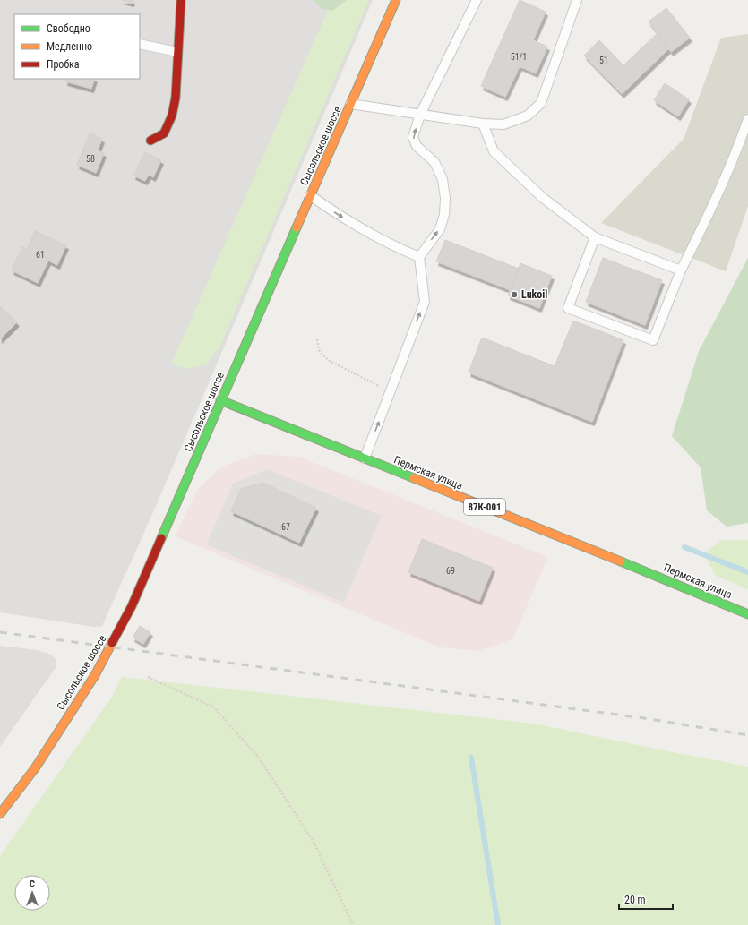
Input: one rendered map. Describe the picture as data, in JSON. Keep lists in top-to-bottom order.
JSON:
{
  "streets": {
    "main road": ["Сысольское шоссе", "Пермская улица", "87К-001"]
  },
  "crossings": [
    ["Сысольское шоссе", "Пермская улица"]
  ],
  "places": ["Lukoil"],
  "house_numbers": [
    "51/1",
    "51",
    "58",
    "61",
    "67",
    "69"
  ],
  "legend": ["Свободно", "Медленно", "Пробка"],
  "scale_bar": "20 m",
  "north": "top"
}
